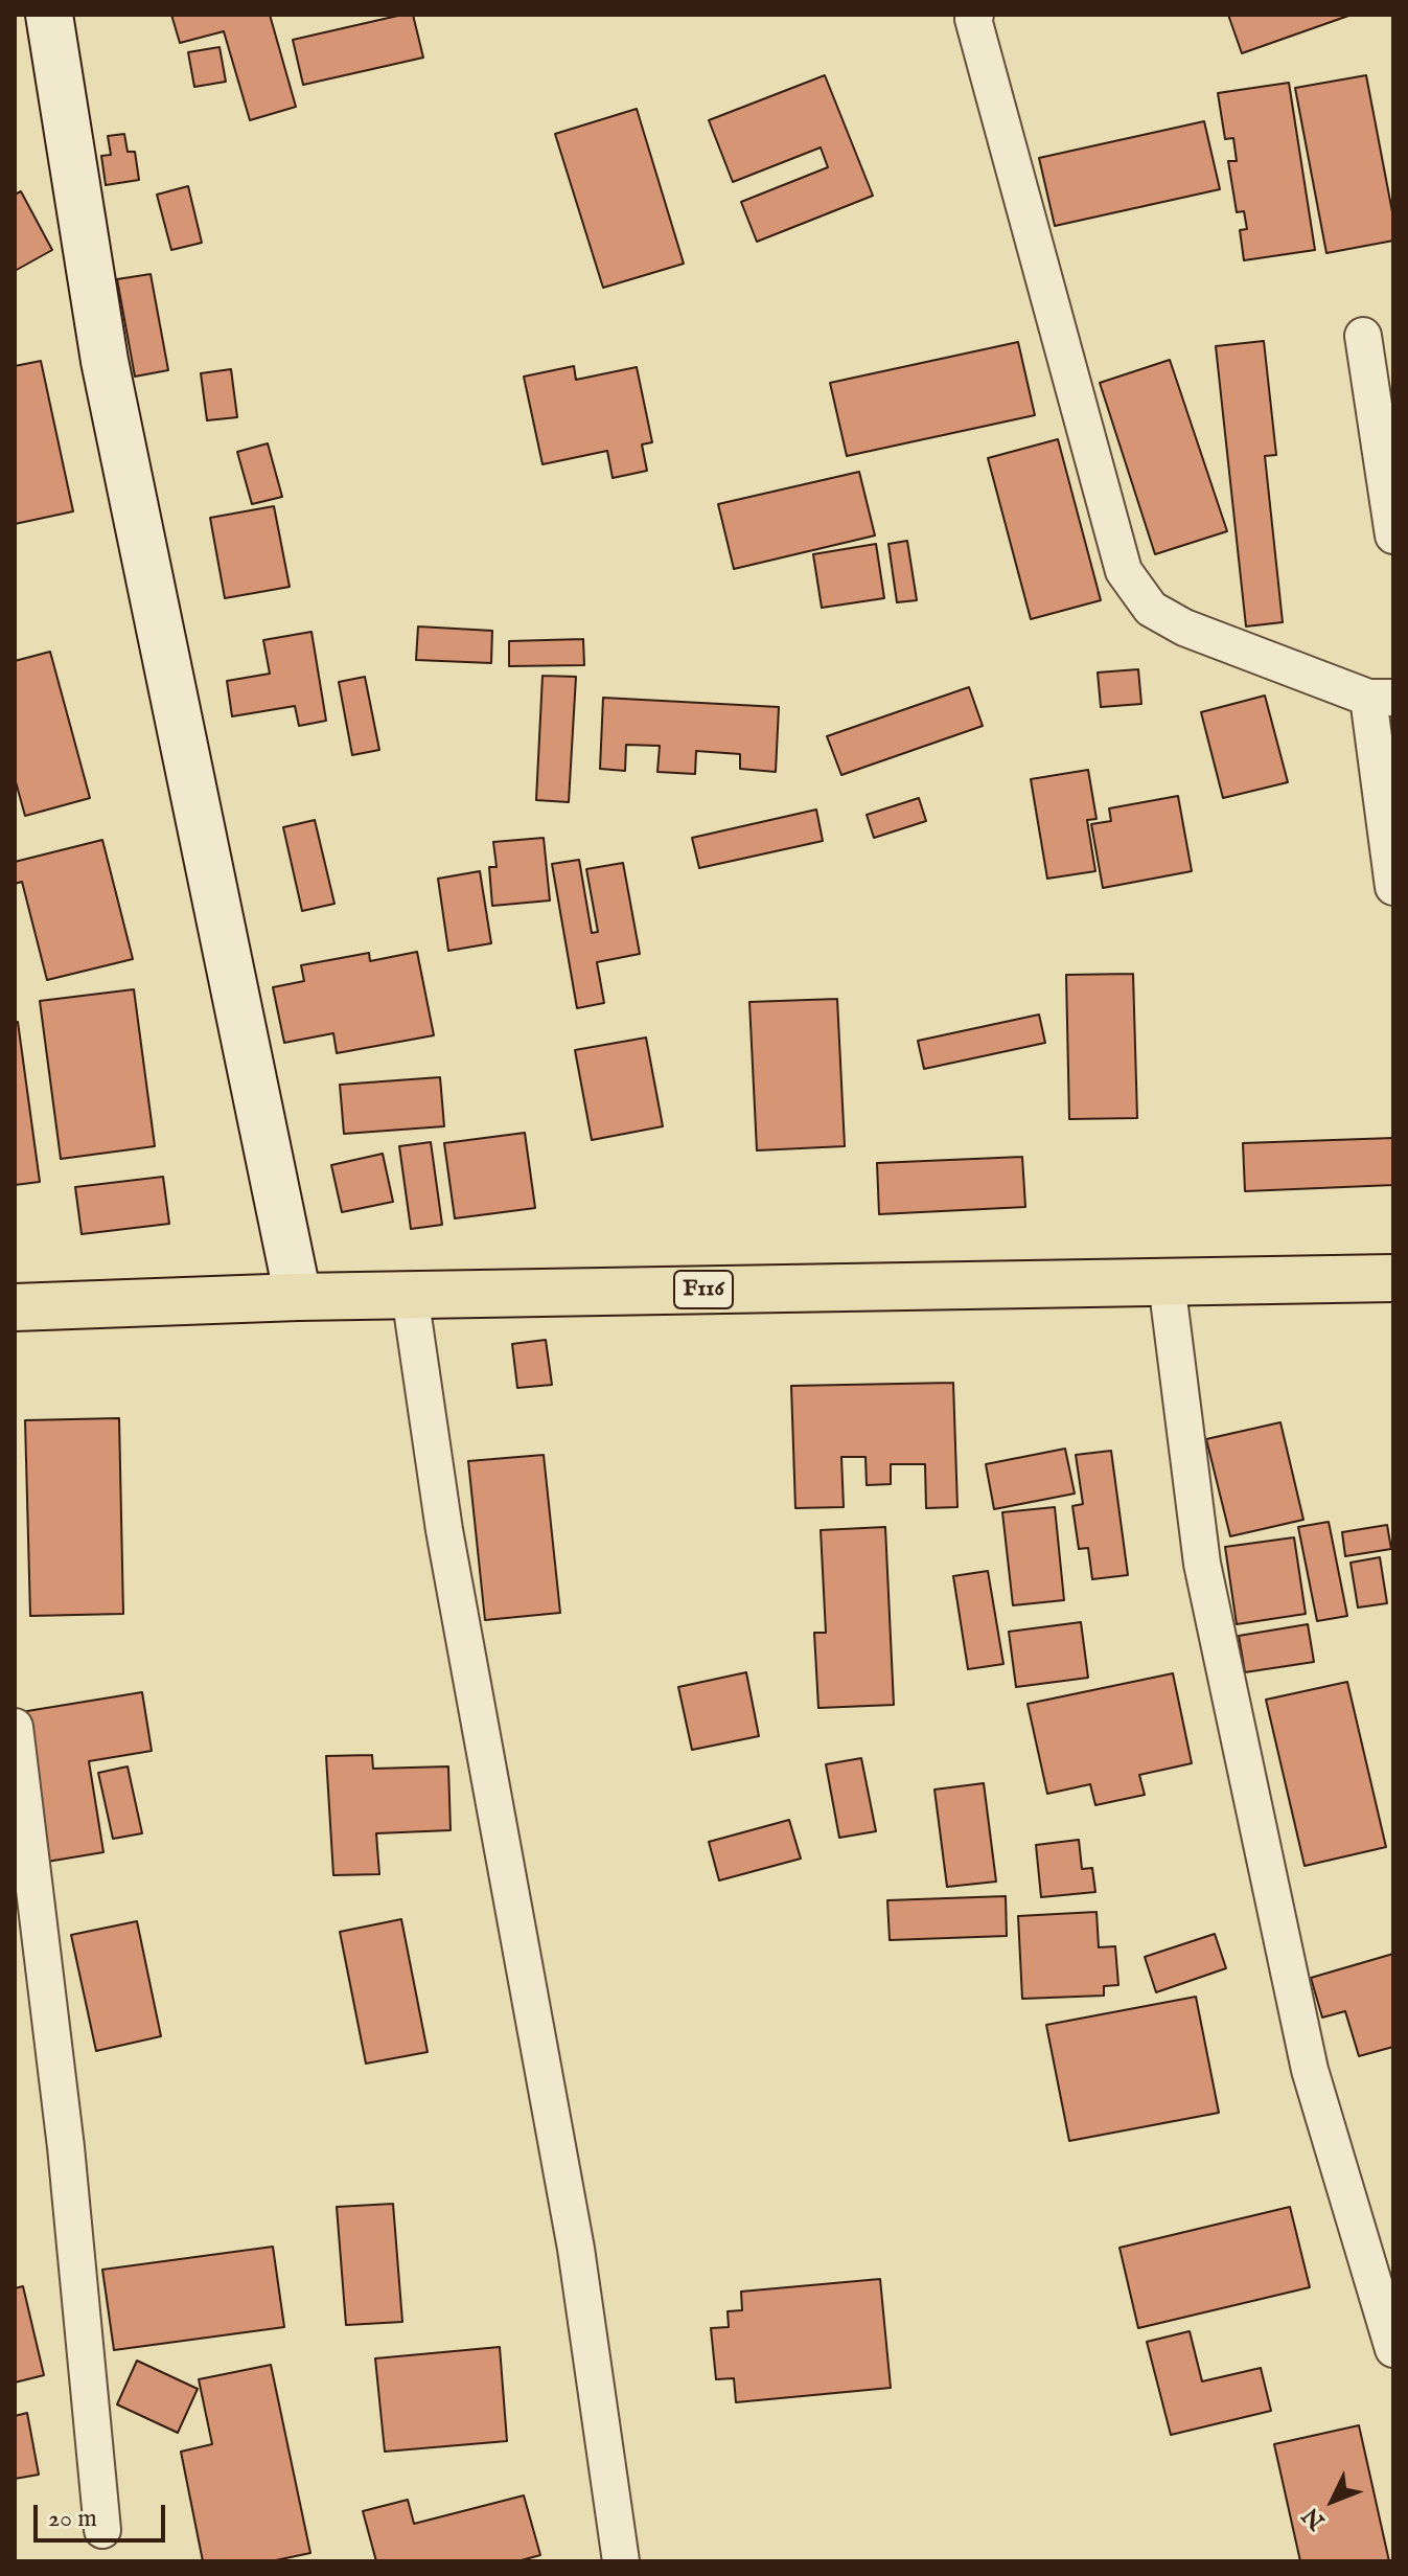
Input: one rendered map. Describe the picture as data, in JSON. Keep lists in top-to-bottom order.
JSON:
{
  "streets": {
    "main road": ["F116"]
  },
  "scale_bar": "20 m",
  "north": "bottom left"
}
